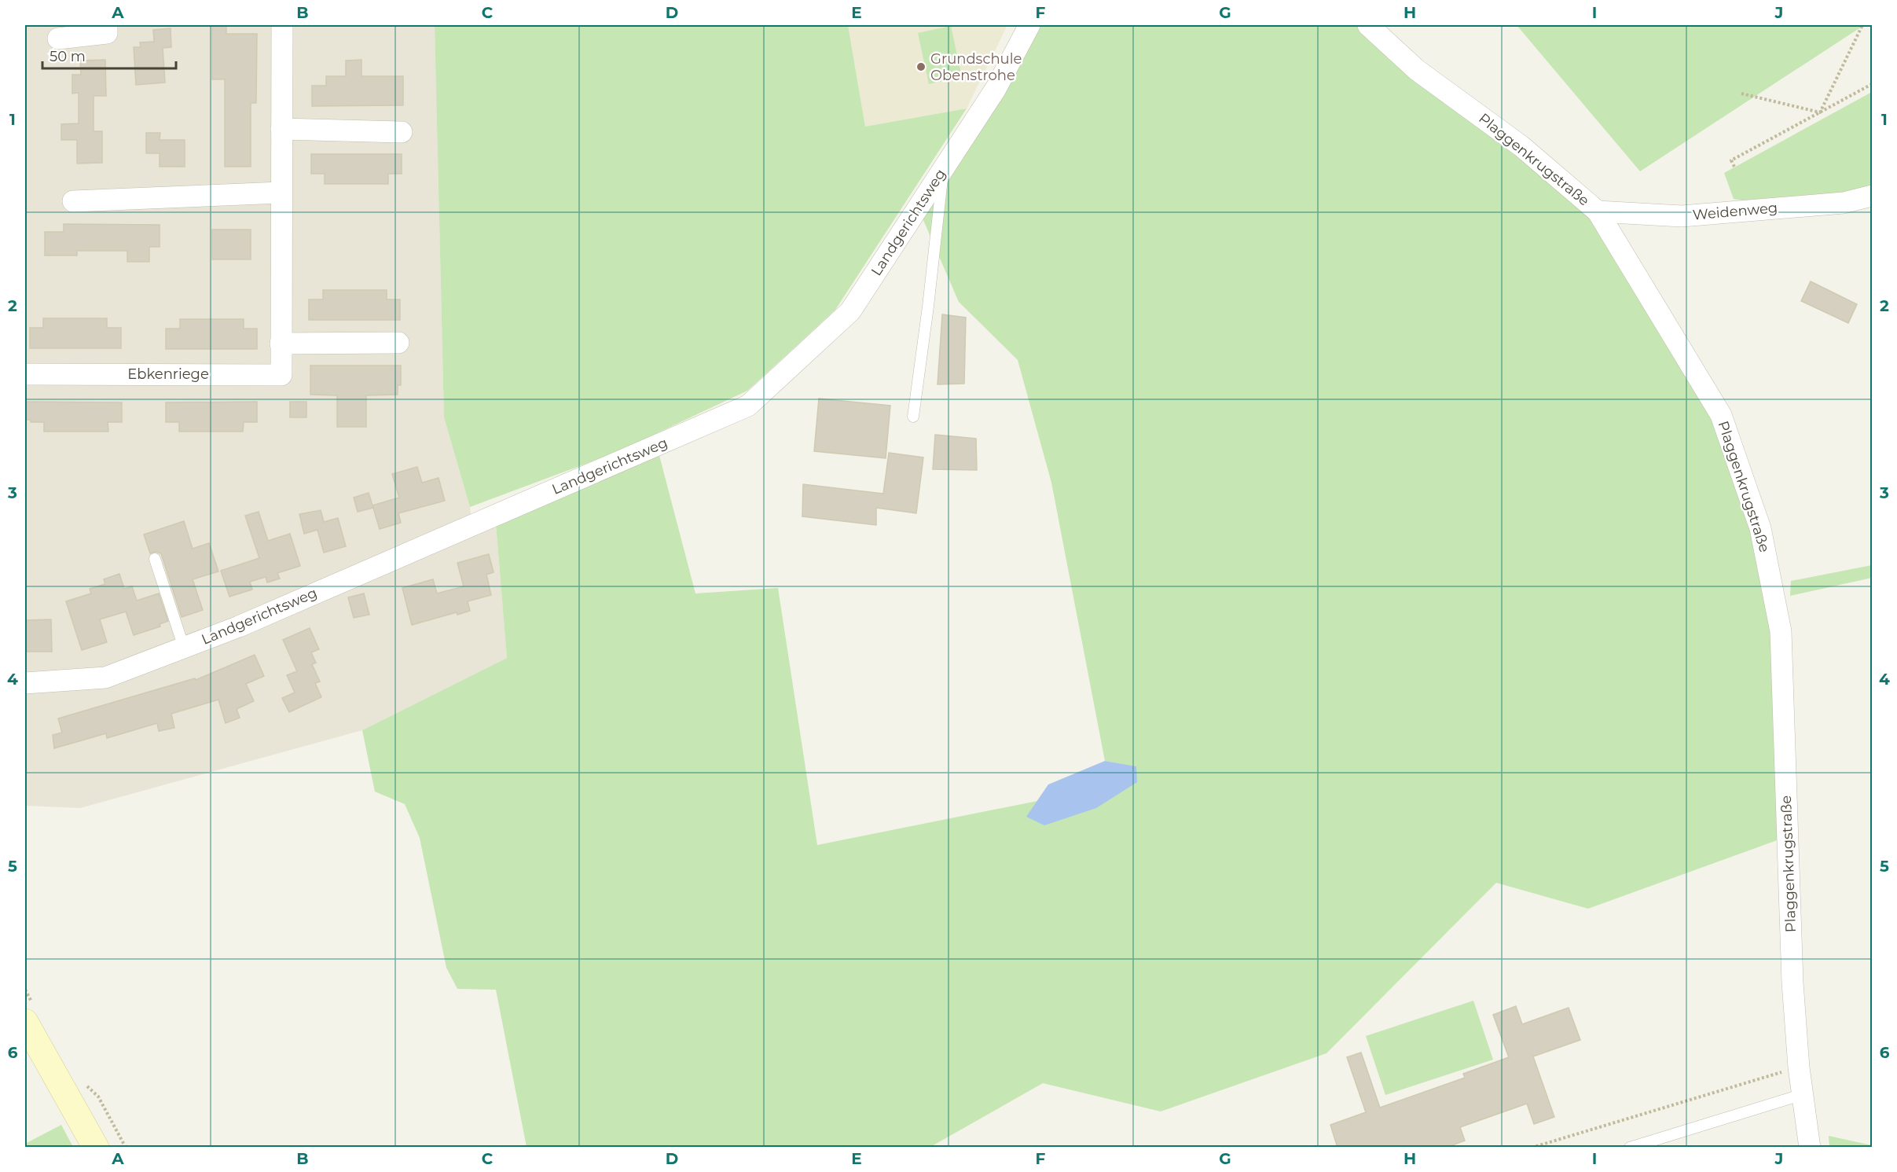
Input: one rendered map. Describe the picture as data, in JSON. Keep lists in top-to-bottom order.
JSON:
{
  "streets": {
    "street": [
      "Plaggenkrugstraße",
      "Weidenweg",
      "Landgerichtsweg",
      "Ebkenriege"
    ]
  },
  "crossings": [
    ["Plaggenkrugstraße", "Weidenweg"]
  ],
  "places": ["Grundschule Obenstrohe"],
  "scale_bar": "50 m",
  "grid": {
    "columns": [
      "A",
      "B",
      "C",
      "D",
      "E",
      "F",
      "G",
      "H",
      "I",
      "J"
    ],
    "rows": [
      "1",
      "2",
      "3",
      "4",
      "5",
      "6"
    ]
  }
}
